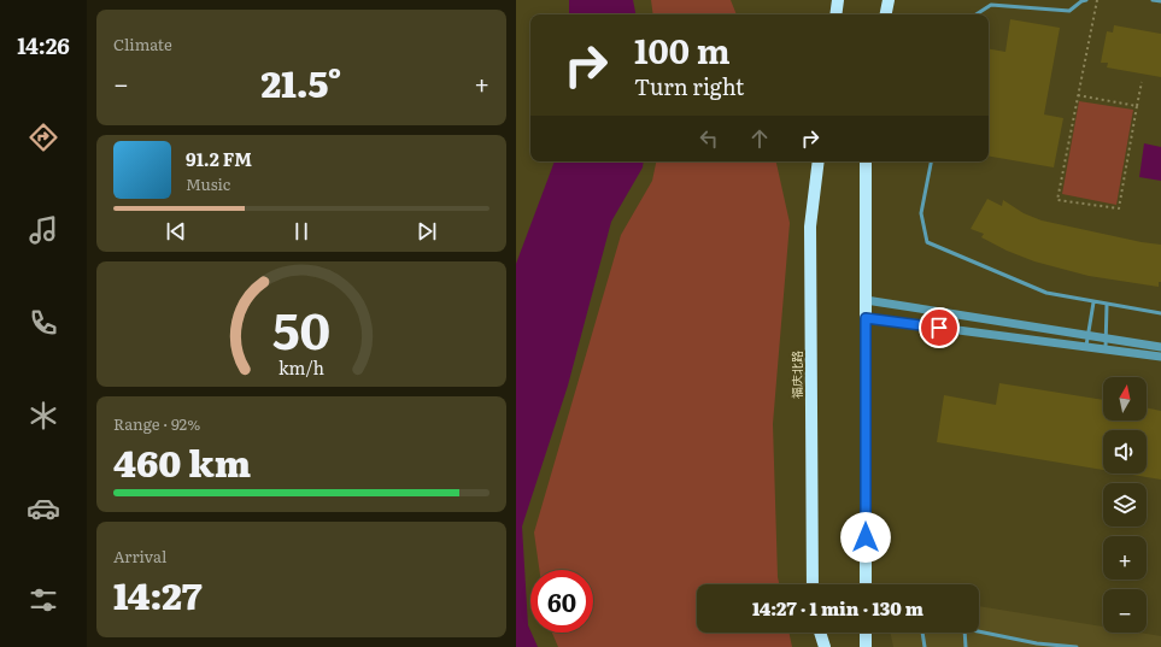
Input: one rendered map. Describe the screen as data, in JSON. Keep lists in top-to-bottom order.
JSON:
{
  "streets": {
    "main road": ["福庆北路"]
  },
  "north": "top",
  "page": {
    "tabs": "14:26",
    "tile": [
      "Climate",
      ["Range · 92%", "460 km"],
      ["Arrival", "14:27"]
    ],
    "turn": ["100 m", "Turn right"],
    "heat": ["−", "21.5°", "+"],
    "song": ["91.2 FM", "Music"],
    "map_buttons": ["+", "−"],
    "limit": "60",
    "trip": "14:27 · 1 min · 130 m",
    "gauge": ["50", "km/h"]
  }
}
